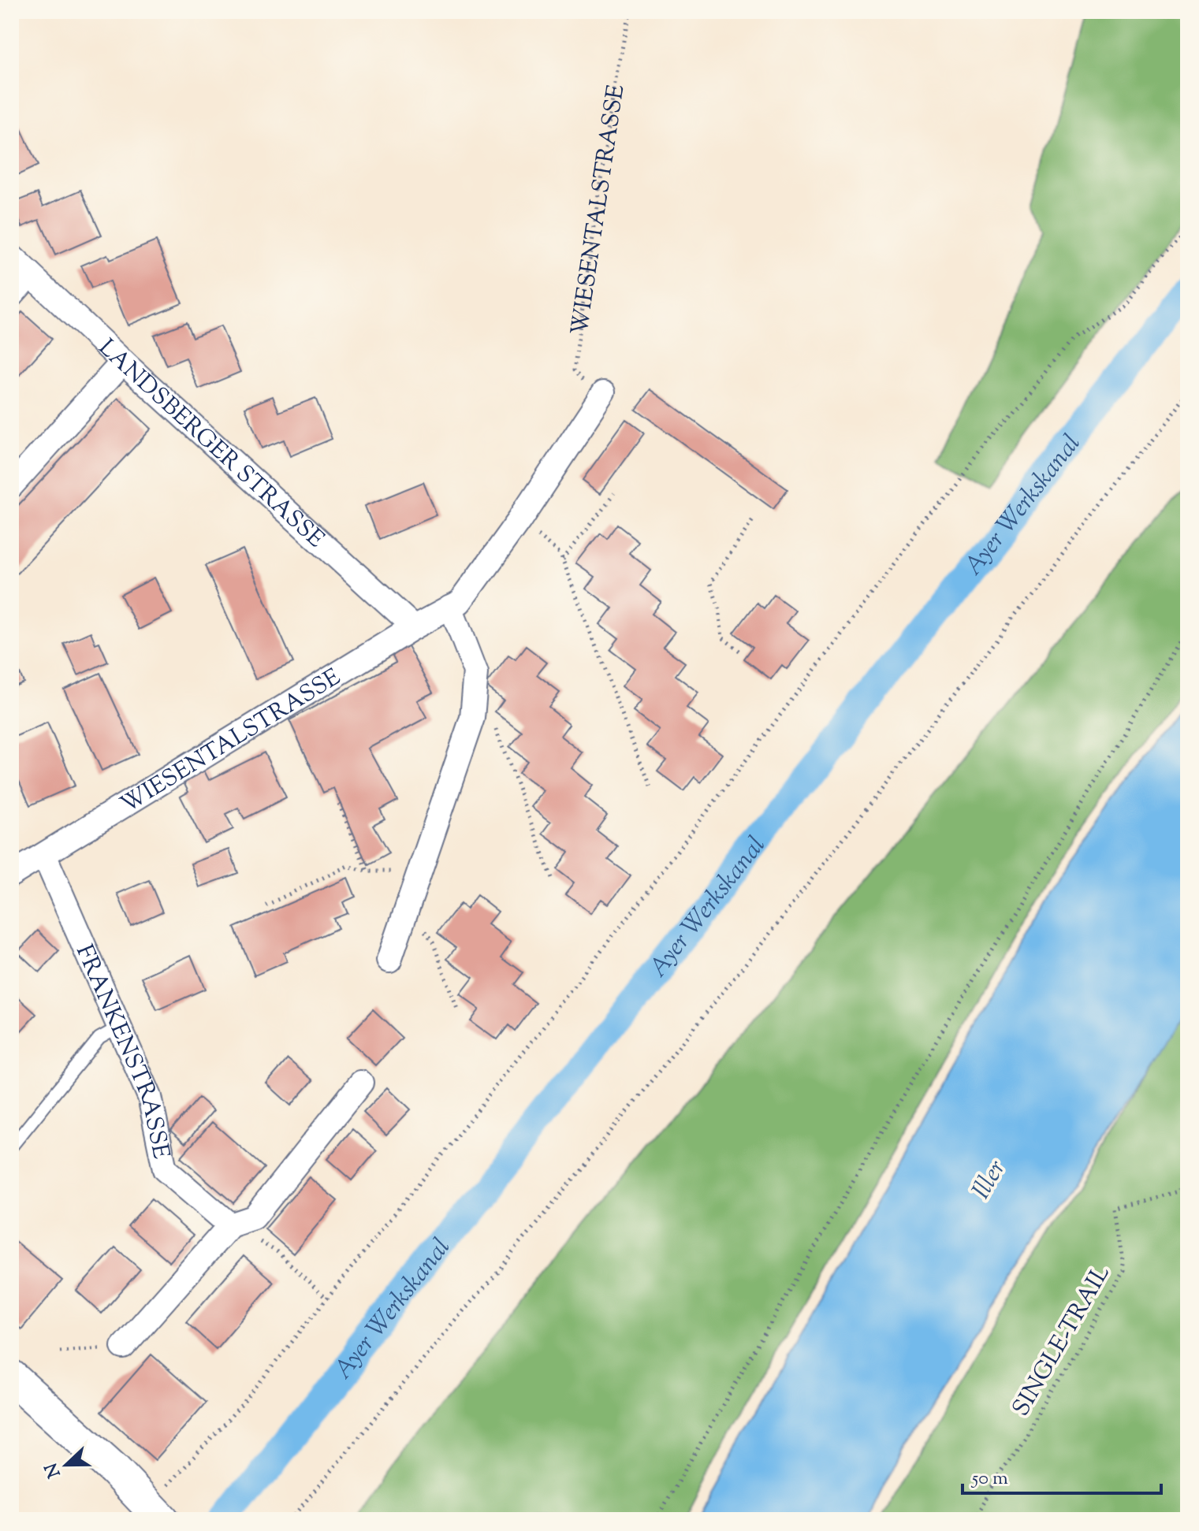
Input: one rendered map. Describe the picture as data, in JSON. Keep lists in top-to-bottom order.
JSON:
{
  "streets": {
    "street": ["WIESENTALSTRASSE", "LANDSBERGER STRASSE", "FRANKENSTRASSE"],
    "path": ["SINGLE-TRAIL"]
  },
  "crossings": [
    ["WIESENTALSTRASSE", "LANDSBERGER STRASSE"],
    ["WIESENTALSTRASSE", "FRANKENSTRASSE"]
  ],
  "water": ["Ayer Werkskanal", "Iller"],
  "scale_bar": "50 m",
  "north": "left"
}
